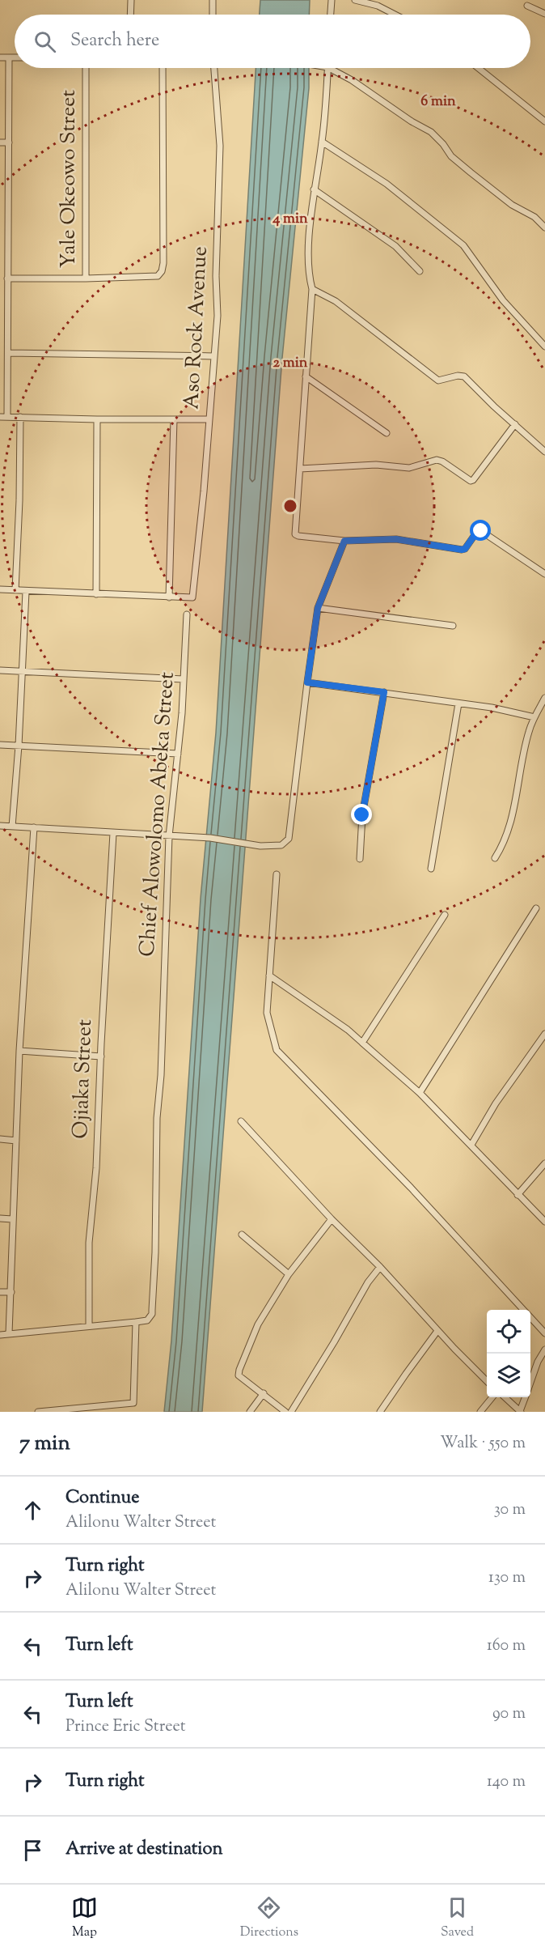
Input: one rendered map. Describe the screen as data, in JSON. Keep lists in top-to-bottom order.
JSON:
{
  "streets": {
    "street": [
      "Yale Okeowo Street",
      "Aso Rock Avenue",
      "Chief Alowolomo Abeka Street",
      "Ojiaka Street"
    ]
  },
  "page": {
    "search": "Search here",
    "heading": ["7 min", "Walk · 550 m"],
    "list": [
      ["Continue", "Alilonu Walter Street", "30 m"],
      ["Turn right", "Alilonu Walter Street", "130 m"],
      ["Turn left", "160 m"],
      ["Turn left", "Prince Eric Street", "90 m"],
      ["Turn right", "140 m"],
      "Arrive at destination"
    ],
    "nav": ["Map", "Directions", "Saved"]
  },
  "rings": ["6 min", "4 min", "2 min"]
}
